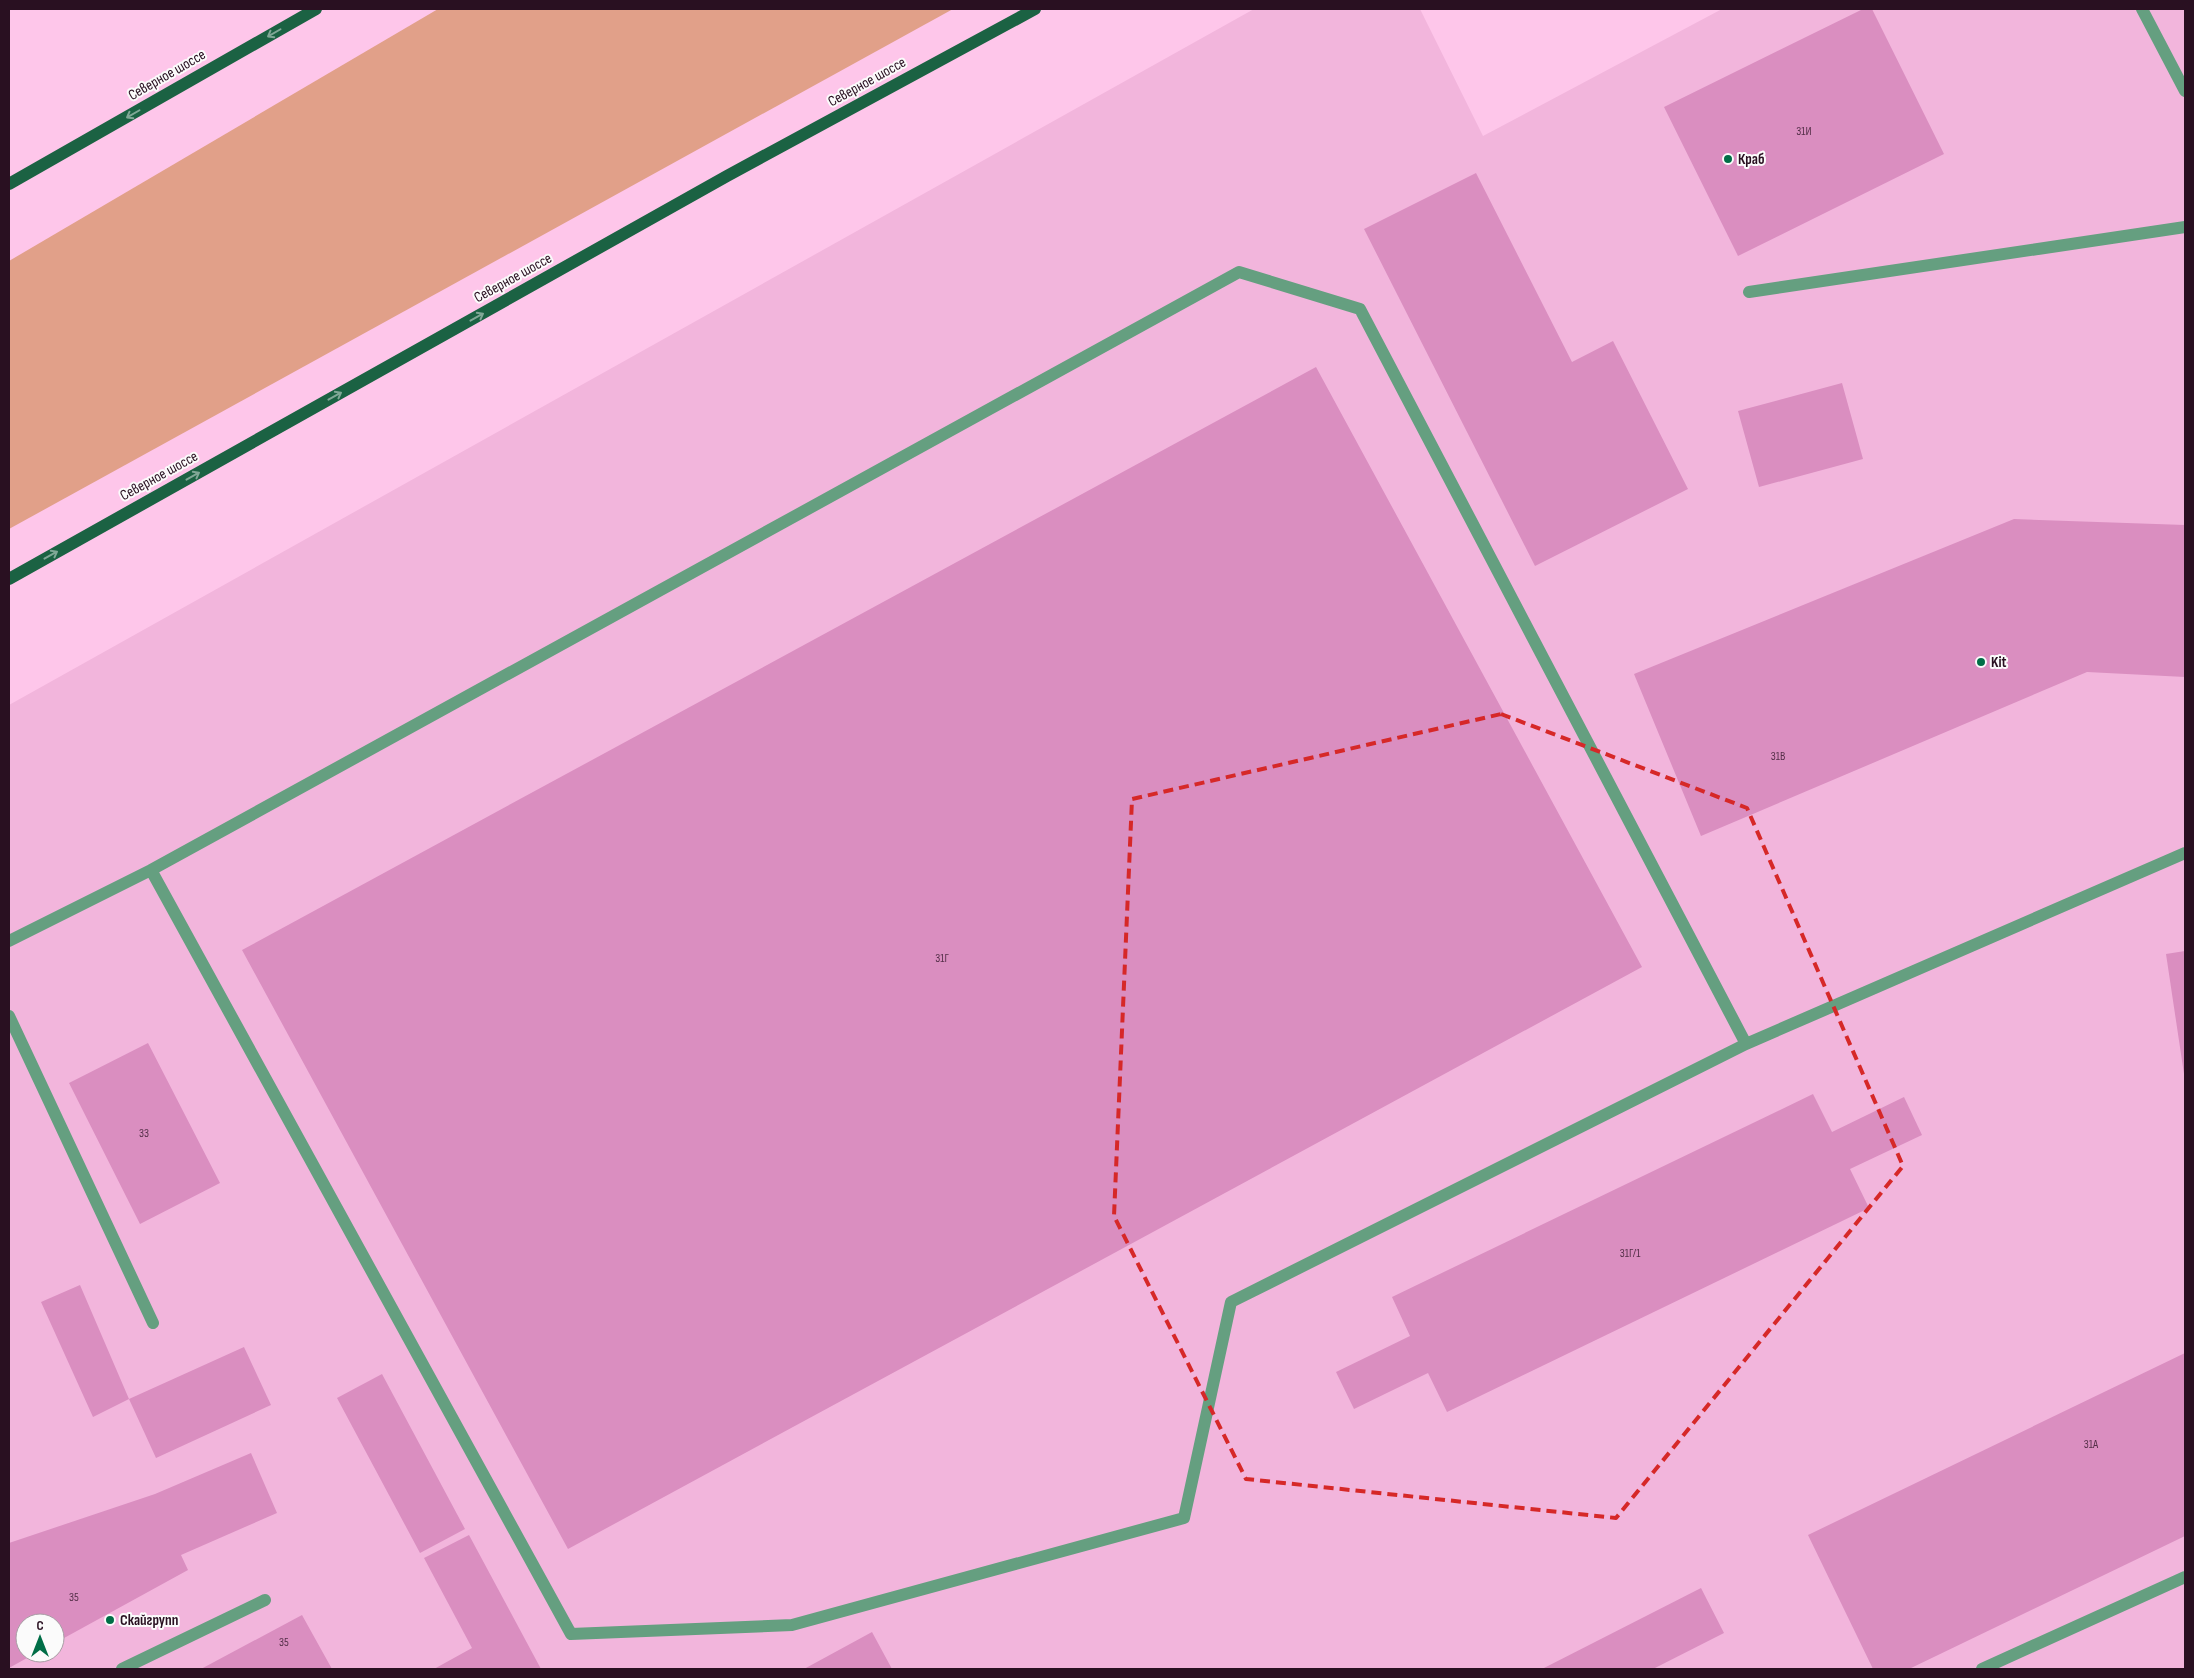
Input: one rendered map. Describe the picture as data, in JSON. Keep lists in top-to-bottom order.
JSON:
{
  "streets": {
    "main road": ["Северное шоссе"]
  },
  "places": ["Краб", "Kit", "Скайгрупп"],
  "house_numbers": [
    "31И",
    "31В",
    "31Г",
    "33",
    "31Г/1",
    "31А",
    "35",
    "35"
  ],
  "north": "top"
}
